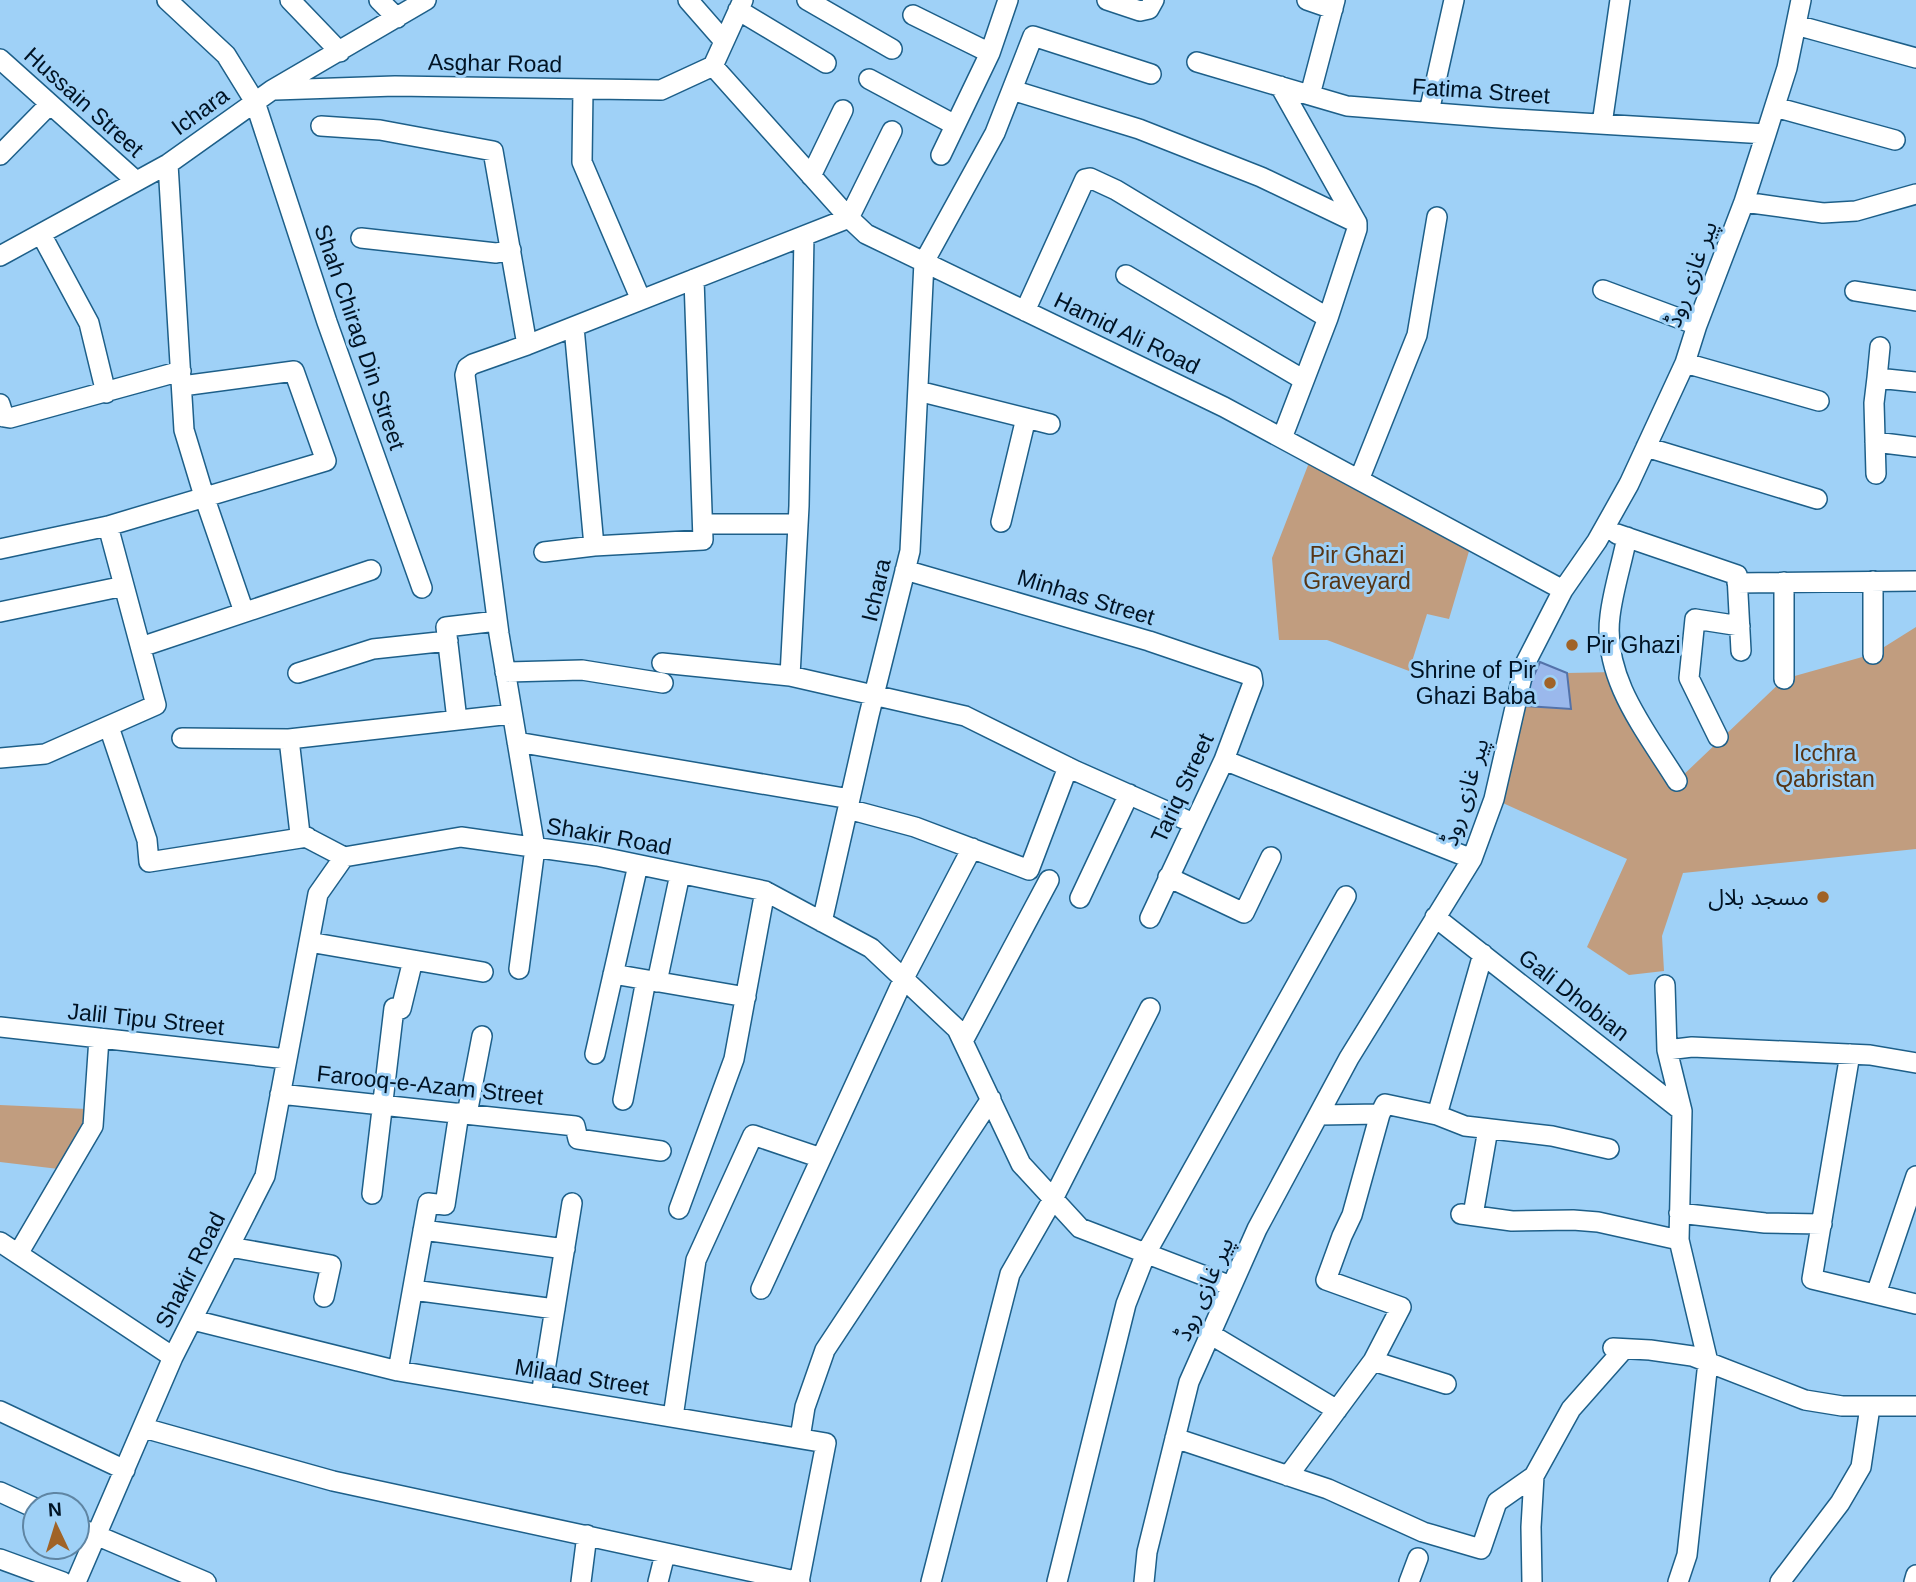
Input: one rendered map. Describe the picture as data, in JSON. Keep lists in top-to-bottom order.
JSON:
{
  "streets": {
    "street": [
      "Asghar Road",
      "Fatima Street",
      "Hussain Street",
      "Ichara",
      "پیر غازی روڈ",
      "Hamid Ali Road",
      "Shah Chirag Din Street",
      "Minhas Street",
      "Tariq Street",
      "Shakir Road",
      "Gali Dhobian",
      "Jalil Tipu Street",
      "Farooq-e-Azam Street",
      "Milaad Street"
    ]
  },
  "crossings": [
    ["Asghar Road", "Ichara"],
    ["Asghar Road", "Hamid Ali Road"],
    ["Fatima Street", "پیر غازی روڈ"],
    ["Hussain Street", "Ichara"],
    ["Ichara", "Hamid Ali Road"],
    ["Ichara", "Shah Chirag Din Street"],
    ["Ichara", "Minhas Street"],
    ["Ichara", "Shakir Road"],
    ["پیر غازی روڈ", "Hamid Ali Road"],
    ["پیر غازی روڈ", "Shakir Road"],
    ["پیر غازی روڈ", "Gali Dhobian"],
    ["Minhas Street", "Tariq Street"],
    ["Shakir Road", "Jalil Tipu Street"],
    ["Shakir Road", "Farooq-e-Azam Street"],
    ["Shakir Road", "Milaad Street"]
  ],
  "parks": ["Pir Ghazi Graveyard", "Icchra Qabristan"],
  "places": ["Pir Ghazi", "Shrine of Pir Ghazi Baba", "مسجد بلال"],
  "north": "top"
}
